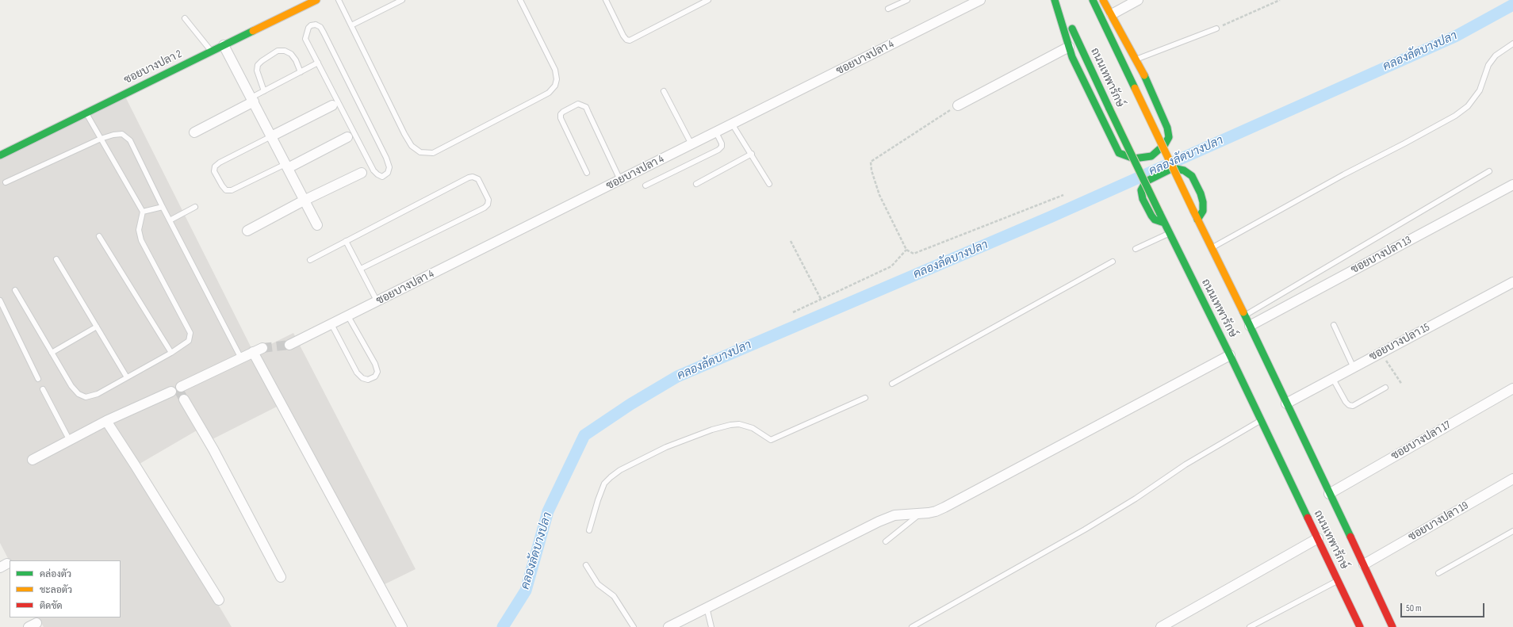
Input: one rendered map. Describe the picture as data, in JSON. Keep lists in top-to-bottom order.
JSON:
{
  "streets": {
    "main road": ["ซอยบางปลา 2", "ถนนเทพารักษ์"],
    "street": [
      "ซอยบางปลา 4",
      "ซอยบางปลา 13",
      "ซอยบางปลา 15",
      "ซอยบางปลา 17",
      "ซอยบางปลา 19"
    ]
  },
  "crossings": [
    ["ถนนเทพารักษ์", "ซอยบางปลา 13"],
    ["ถนนเทพารักษ์", "ซอยบางปลา 15"],
    ["ถนนเทพารักษ์", "ซอยบางปลา 17"],
    ["ถนนเทพารักษ์", "ซอยบางปลา 19"]
  ],
  "water": ["คลองลัดบางปลา"],
  "legend": ["คล่องตัว", "ชะลอตัว", "ติดขัด"],
  "scale_bar": "50 m"
}
